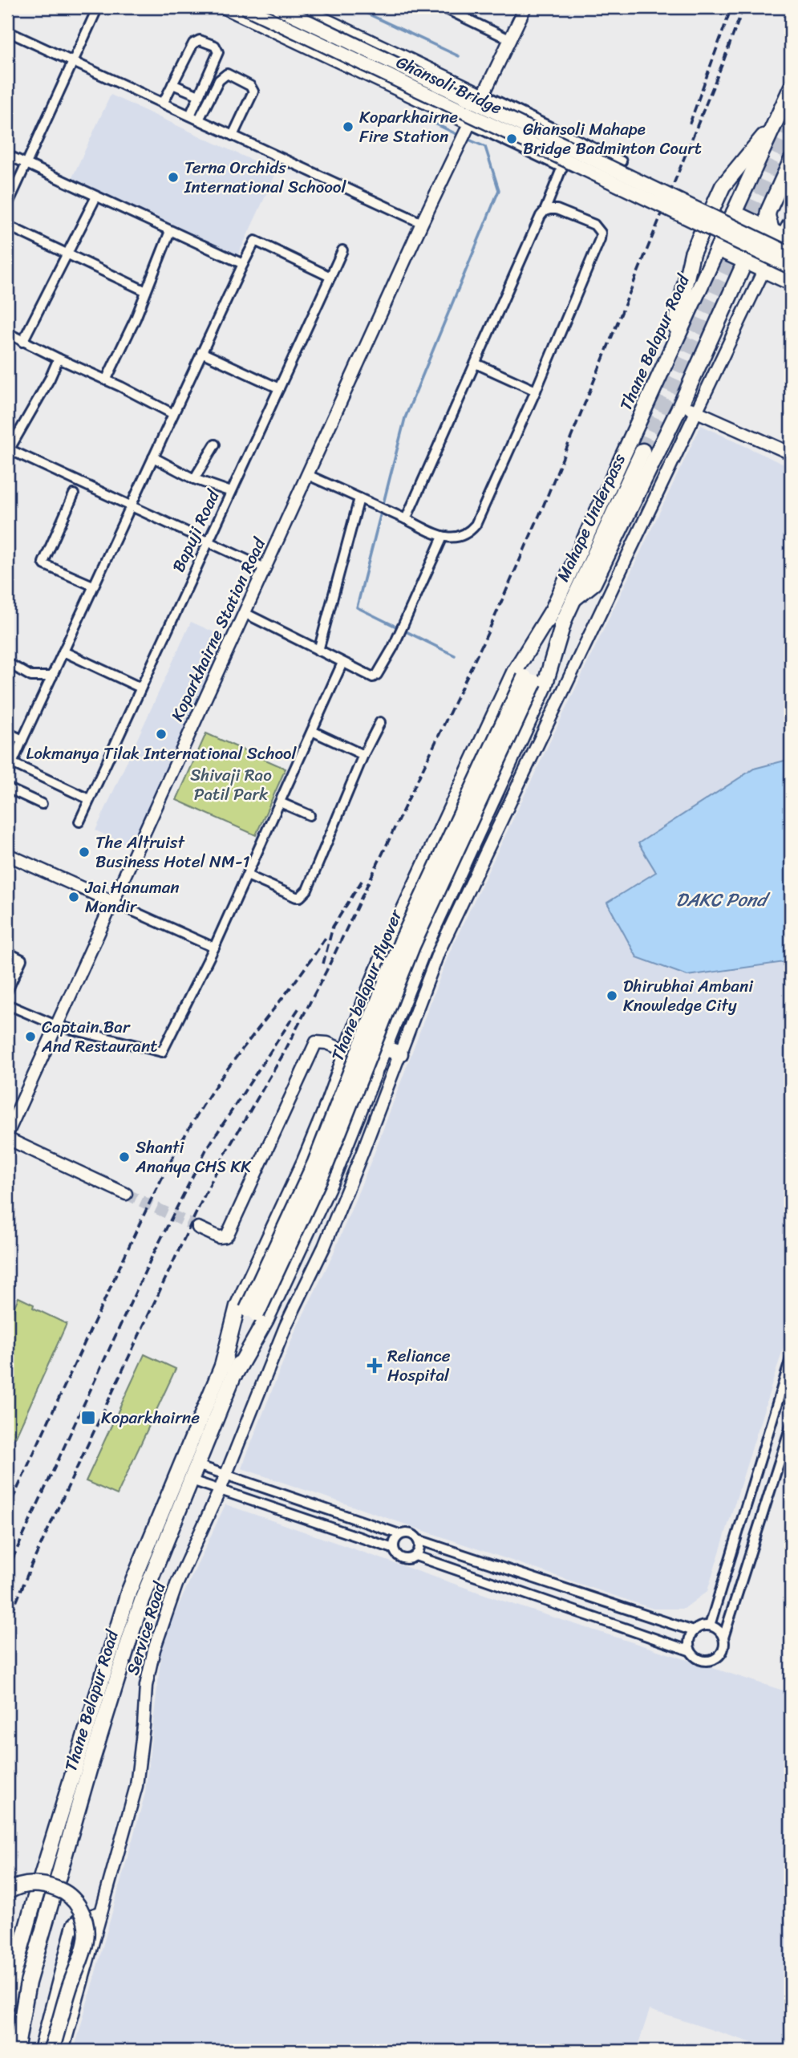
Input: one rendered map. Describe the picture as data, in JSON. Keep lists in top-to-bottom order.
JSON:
{
  "streets": {
    "main road": [
      "Ghansoli Bridge",
      "Thane Belapur Road",
      "Mahape Underpass",
      "Thane belapur flyover"
    ],
    "street": ["Bapuji Road", "Koparkhairne Station Road", "Service Road"]
  },
  "water": ["DAKC Pond"],
  "parks": ["Shivaji Rao Patil Park"],
  "places": {
    "other": [
      "Koparkhairne Fire Station",
      "Ghansoli Mahape Bridge Badminton Court",
      "Terna Orchids International Schoool",
      "Lokmanya Tilak International School",
      "The Altruist Business Hotel NM-1",
      "Jai Hanuman Mandir",
      "Dhirubhai Ambani Knowledge City",
      "Captain Bar And Restaurant",
      "Shanti Ananya CHS KK"
    ],
    "health": ["Reliance Hospital"],
    "transit": ["Koparkhairne"]
  }
}
